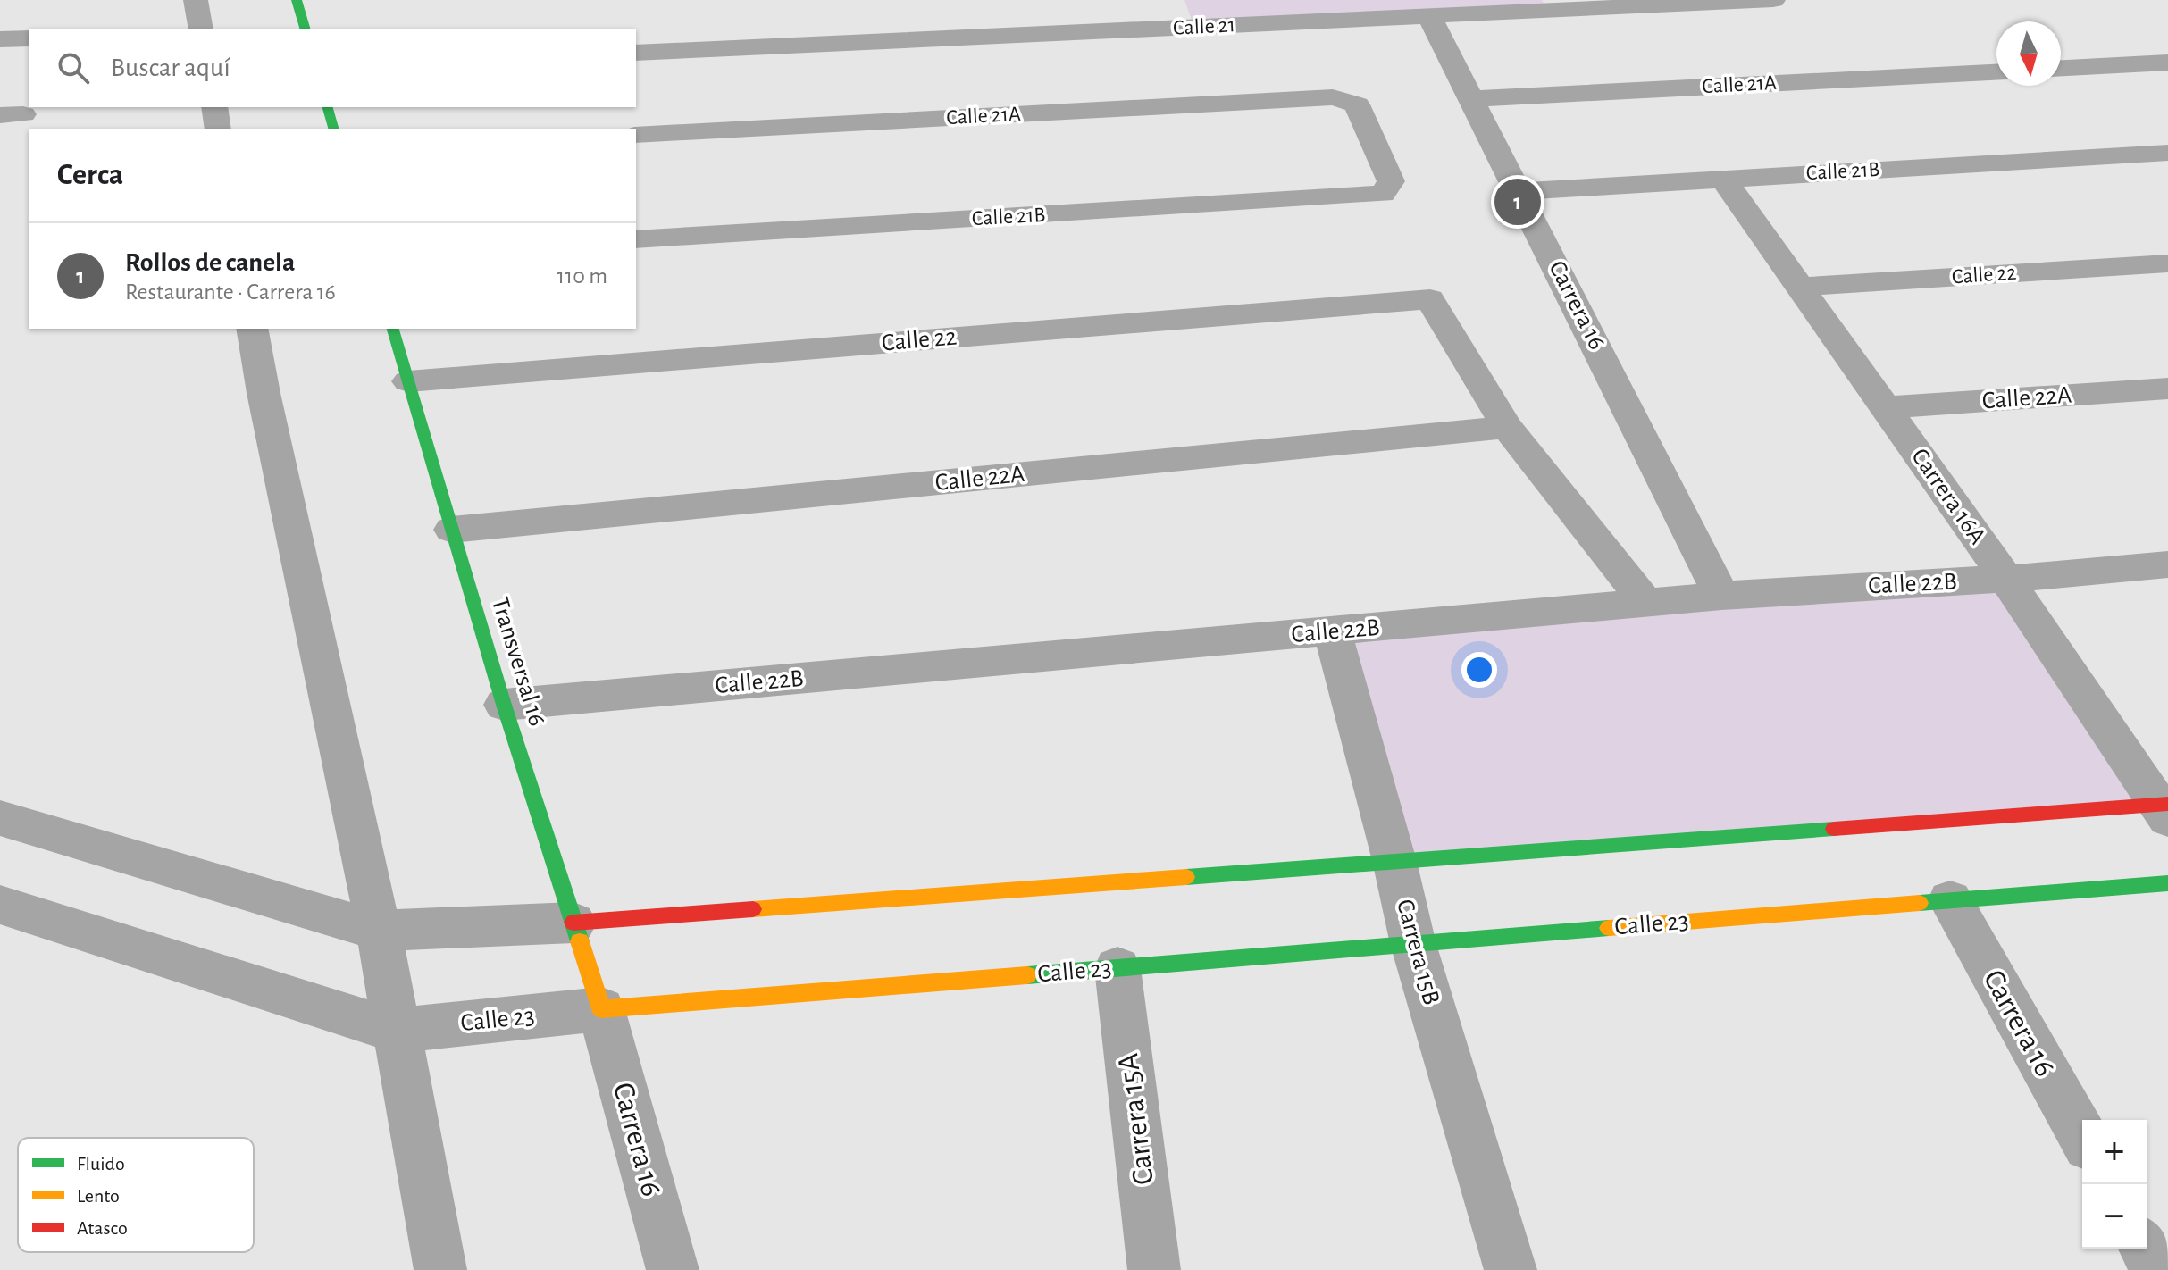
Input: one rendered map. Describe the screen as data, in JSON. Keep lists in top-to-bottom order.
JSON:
{
  "streets": {
    "street": [
      "Calle 21",
      "Calle 21A",
      "Calle 21B",
      "Calle 22",
      "Carrera 16",
      "Calle 22A",
      "Carrera 16A",
      "Calle 22B",
      "Transversal 16",
      "Calle 23",
      "Carrera 15B",
      "Carrera 15A"
    ]
  },
  "crossings": [
    ["Calle 21", "Carrera 16"],
    ["Calle 21A", "Calle 21B"],
    ["Calle 21A", "Carrera 16"],
    ["Calle 21B", "Carrera 16"],
    ["Calle 21B", "Carrera 16A"],
    ["Calle 22", "Calle 22A"],
    ["Calle 22", "Carrera 16A"],
    ["Calle 22", "Transversal 16"],
    ["Carrera 16", "Calle 22B"],
    ["Carrera 16", "Transversal 16"],
    ["Carrera 16", "Calle 23"],
    ["Calle 22A", "Carrera 16A"],
    ["Calle 22A", "Transversal 16"],
    ["Carrera 16A", "Calle 22B"],
    ["Calle 22B", "Transversal 16"],
    ["Calle 22B", "Carrera 15B"],
    ["Transversal 16", "Calle 23"],
    ["Calle 23", "Carrera 15B"],
    ["Calle 23", "Carrera 15A"]
  ],
  "legend": ["Fluido", "Lento", "Atasco"],
  "north": "bottom",
  "page": {
    "search": "Buscar aquí",
    "heading": "Cerca",
    "pins": "1",
    "list": [
      {
        "mark": "1",
        "name": "Rollos de canela",
        "note": "Restaurante · Carrera 16",
        "value": "110 m"
      }
    ],
    "map_buttons": ["+", "−"]
  }
}
